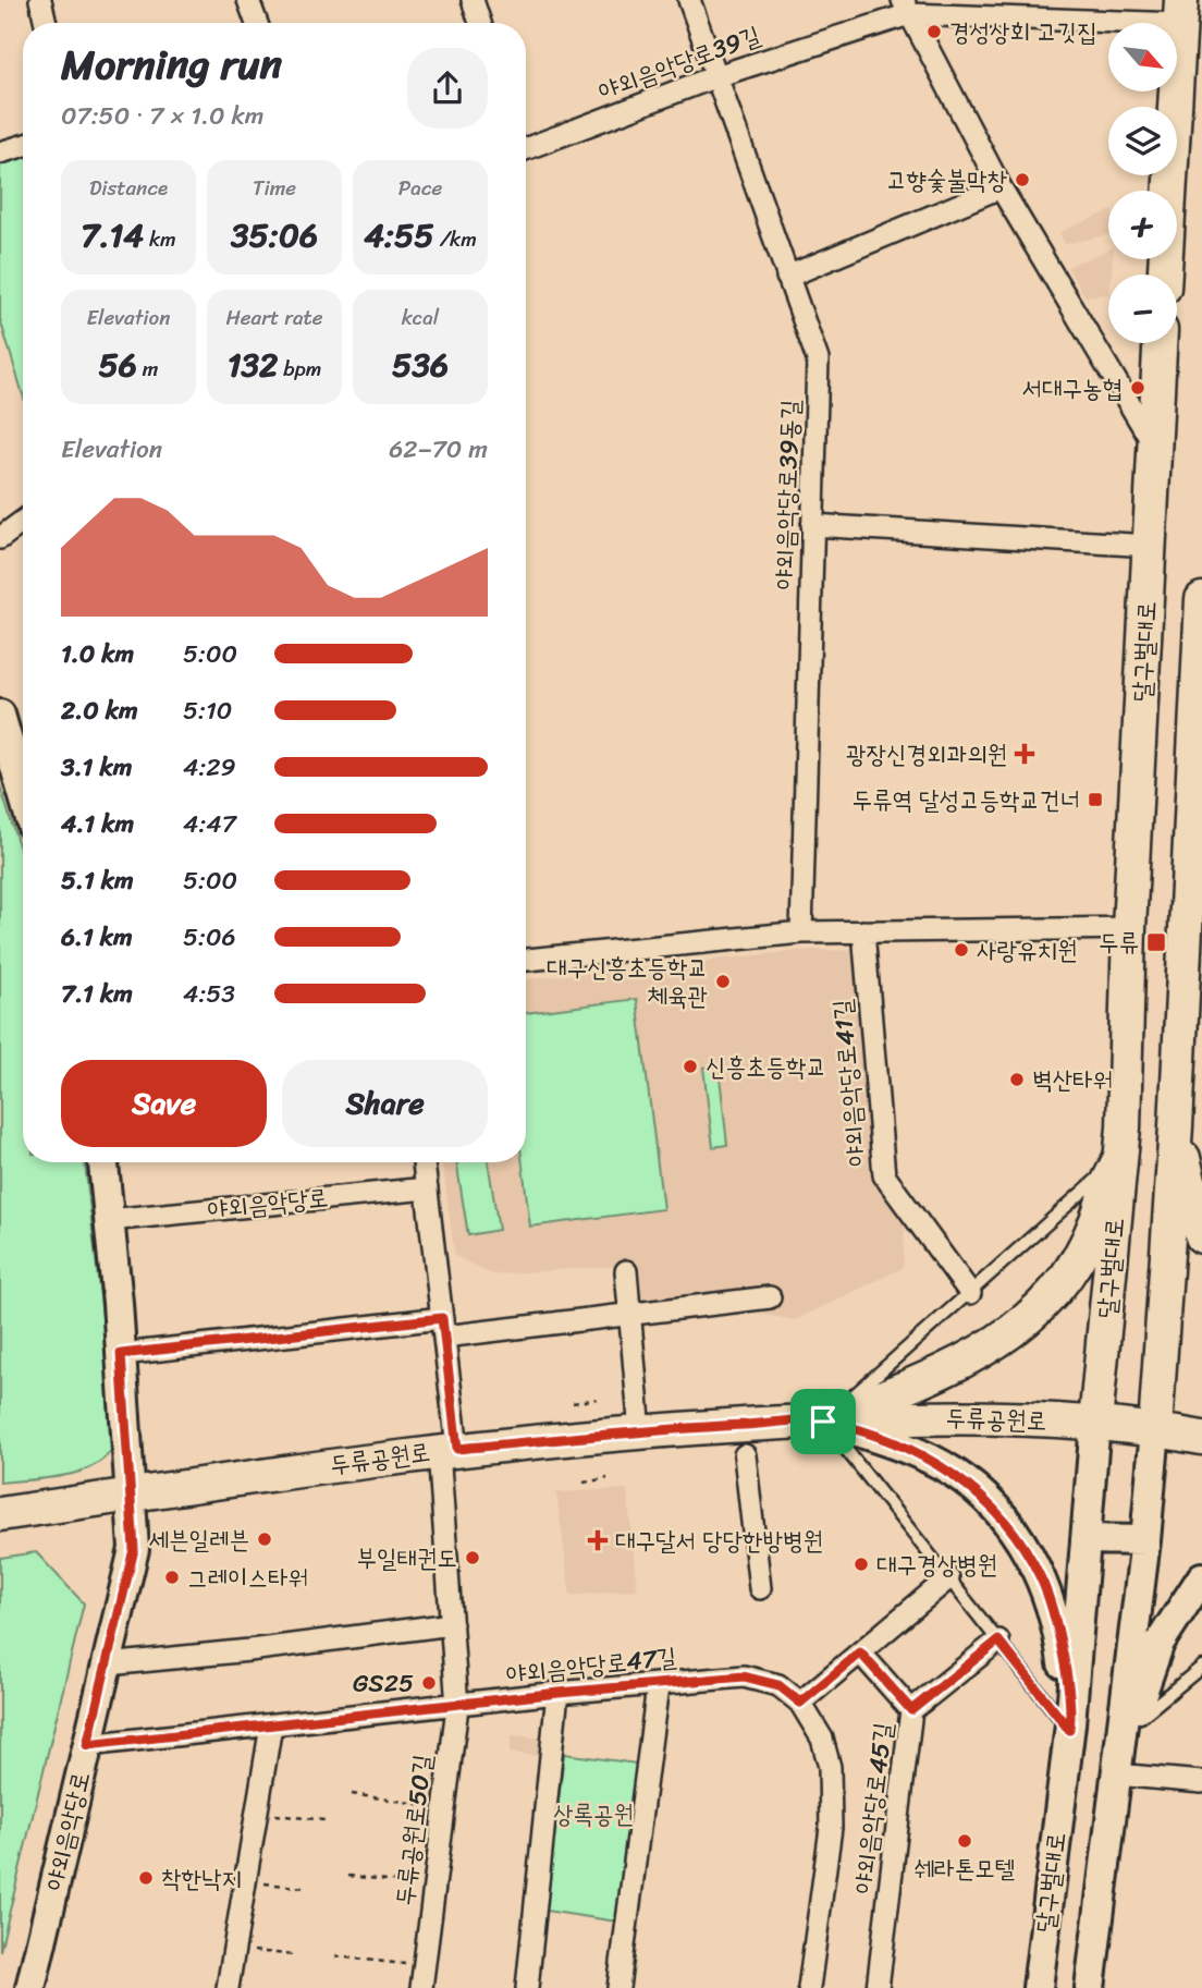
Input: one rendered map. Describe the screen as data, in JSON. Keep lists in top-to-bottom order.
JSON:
{
  "streets": {
    "main road": ["달구벌대로", "야외음악당로", "두류공원로"],
    "street": [
      "야외음악당로39길",
      "야외음악당로39동길",
      "야외음악당로41길",
      "야외음악당로47길",
      "야외음악당로45길",
      "두류공원로50길"
    ]
  },
  "crossings": [
    ["야외음악당로39길", "야외음악당로39동길"],
    ["달구벌대로", "두류공원로"],
    ["야외음악당로", "두류공원로"],
    ["야외음악당로", "야외음악당로47길"],
    ["야외음악당로", "두류공원로50길"],
    ["두류공원로", "두류공원로50길"],
    ["야외음악당로47길", "두류공원로50길"]
  ],
  "parks": ["상록공원"],
  "places": {
    "other": [
      "경성상회 고깃집",
      "고향숯불막창",
      "서대구농협",
      "사랑유치원",
      "대구신흥초등학교 체육관",
      "신흥초등학교",
      "벽산타워",
      "세븐일레븐",
      "부일태권도",
      "대구경상병원",
      "그레이스타워",
      "GS25",
      "쉐라톤모텔",
      "착한낙지"
    ],
    "health": ["광장신경외과의원", "대구달서 당당한방병원"],
    "transit": ["두류역 달성고등학교건너", "두류"]
  },
  "north": "bottom right",
  "page": {
    "map_buttons": ["+", "−"],
    "heading": ["Morning run", "07:50 · 7 × 1.0 km"],
    "stats": [
      ["Distance", "7.14 km"],
      ["Time", "35:06"],
      ["Pace", "4:55 /km"],
      ["Elevation", "56 m"],
      ["Heart rate", "132 bpm"],
      ["kcal", "536"]
    ],
    "chart": ["Elevation", "62–70 m"],
    "list": [
      {
        "name": "1.0 km",
        "note": "5:00"
      },
      {
        "name": "2.0 km",
        "note": "5:10"
      },
      {
        "name": "3.1 km",
        "note": "4:29"
      },
      {
        "name": "4.1 km",
        "note": "4:47"
      },
      {
        "name": "5.1 km",
        "note": "5:00"
      },
      {
        "name": "6.1 km",
        "note": "5:06"
      },
      {
        "name": "7.1 km",
        "note": "4:53"
      }
    ],
    "buttons": ["Save", "Share"]
  }
}
